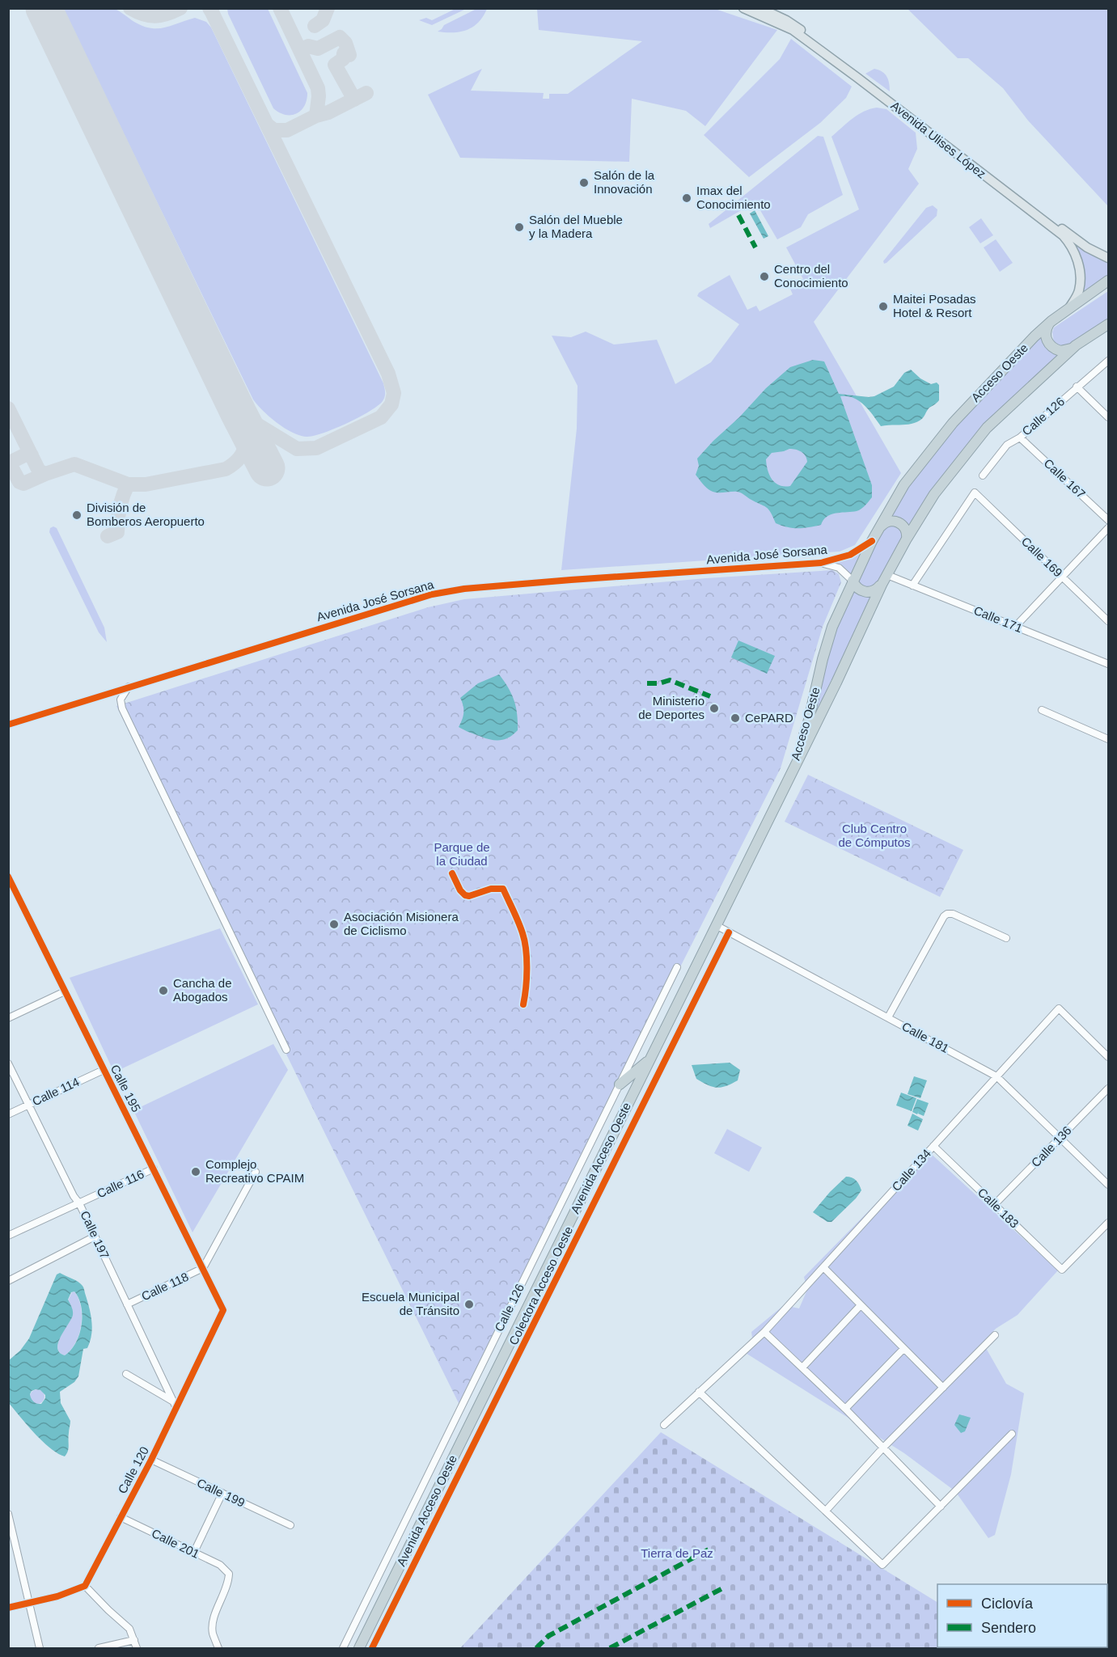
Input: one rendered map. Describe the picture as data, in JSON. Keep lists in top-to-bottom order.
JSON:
{
  "streets": {
    "highway": ["Acceso Oeste", "Avenida Acceso Oeste"],
    "main road": ["Avenida Ulises López"],
    "street": [
      "Calle 126",
      "Calle 167",
      "Avenida José Sorsana",
      "Calle 169",
      "Calle 171",
      "Calle 181",
      "Calle 195",
      "Calle 114",
      "Calle 136",
      "Calle 134",
      "Calle 116",
      "Calle 183",
      "Calle 197",
      "Colectora Acceso Oeste",
      "Calle 118",
      "Calle 120",
      "Calle 199",
      "Calle 201"
    ]
  },
  "crossings": [
    ["Avenida Ulises López", "Acceso Oeste"],
    ["Acceso Oeste", "Avenida José Sorsana"],
    ["Acceso Oeste", "Calle 171"],
    ["Acceso Oeste", "Avenida Acceso Oeste"],
    ["Calle 126", "Calle 167"],
    ["Calle 169", "Calle 171"],
    ["Calle 181", "Calle 136"],
    ["Calle 181", "Avenida Acceso Oeste"],
    ["Calle 181", "Calle 134"],
    ["Calle 181", "Colectora Acceso Oeste"],
    ["Calle 195", "Calle 114"],
    ["Calle 195", "Calle 116"],
    ["Calle 195", "Calle 118"],
    ["Calle 195", "Calle 120"],
    ["Calle 114", "Calle 197"],
    ["Calle 136", "Calle 183"],
    ["Calle 134", "Calle 183"],
    ["Calle 116", "Calle 197"],
    ["Calle 197", "Calle 118"],
    ["Calle 197", "Calle 120"],
    ["Calle 120", "Calle 199"],
    ["Calle 120", "Calle 201"]
  ],
  "parks": ["Club Centro de Cómputos", "Parque de la Ciudad", "Tierra de Paz"],
  "places": [
    "Salón de la Innovación",
    "Imax del Conocimiento",
    "Salón del Mueble y la Madera",
    "Centro del Conocimiento",
    "Maitei Posadas Hotel & Resort",
    "División de Bomberos Aeropuerto",
    "Ministerio de Deportes",
    "CePARD",
    "Asociación Misionera de Ciclismo",
    "Cancha de Abogados",
    "Complejo Recreativo CPAIM",
    "Escuela Municipal de Tránsito"
  ],
  "legend": ["Ciclovía", "Sendero"]
}
